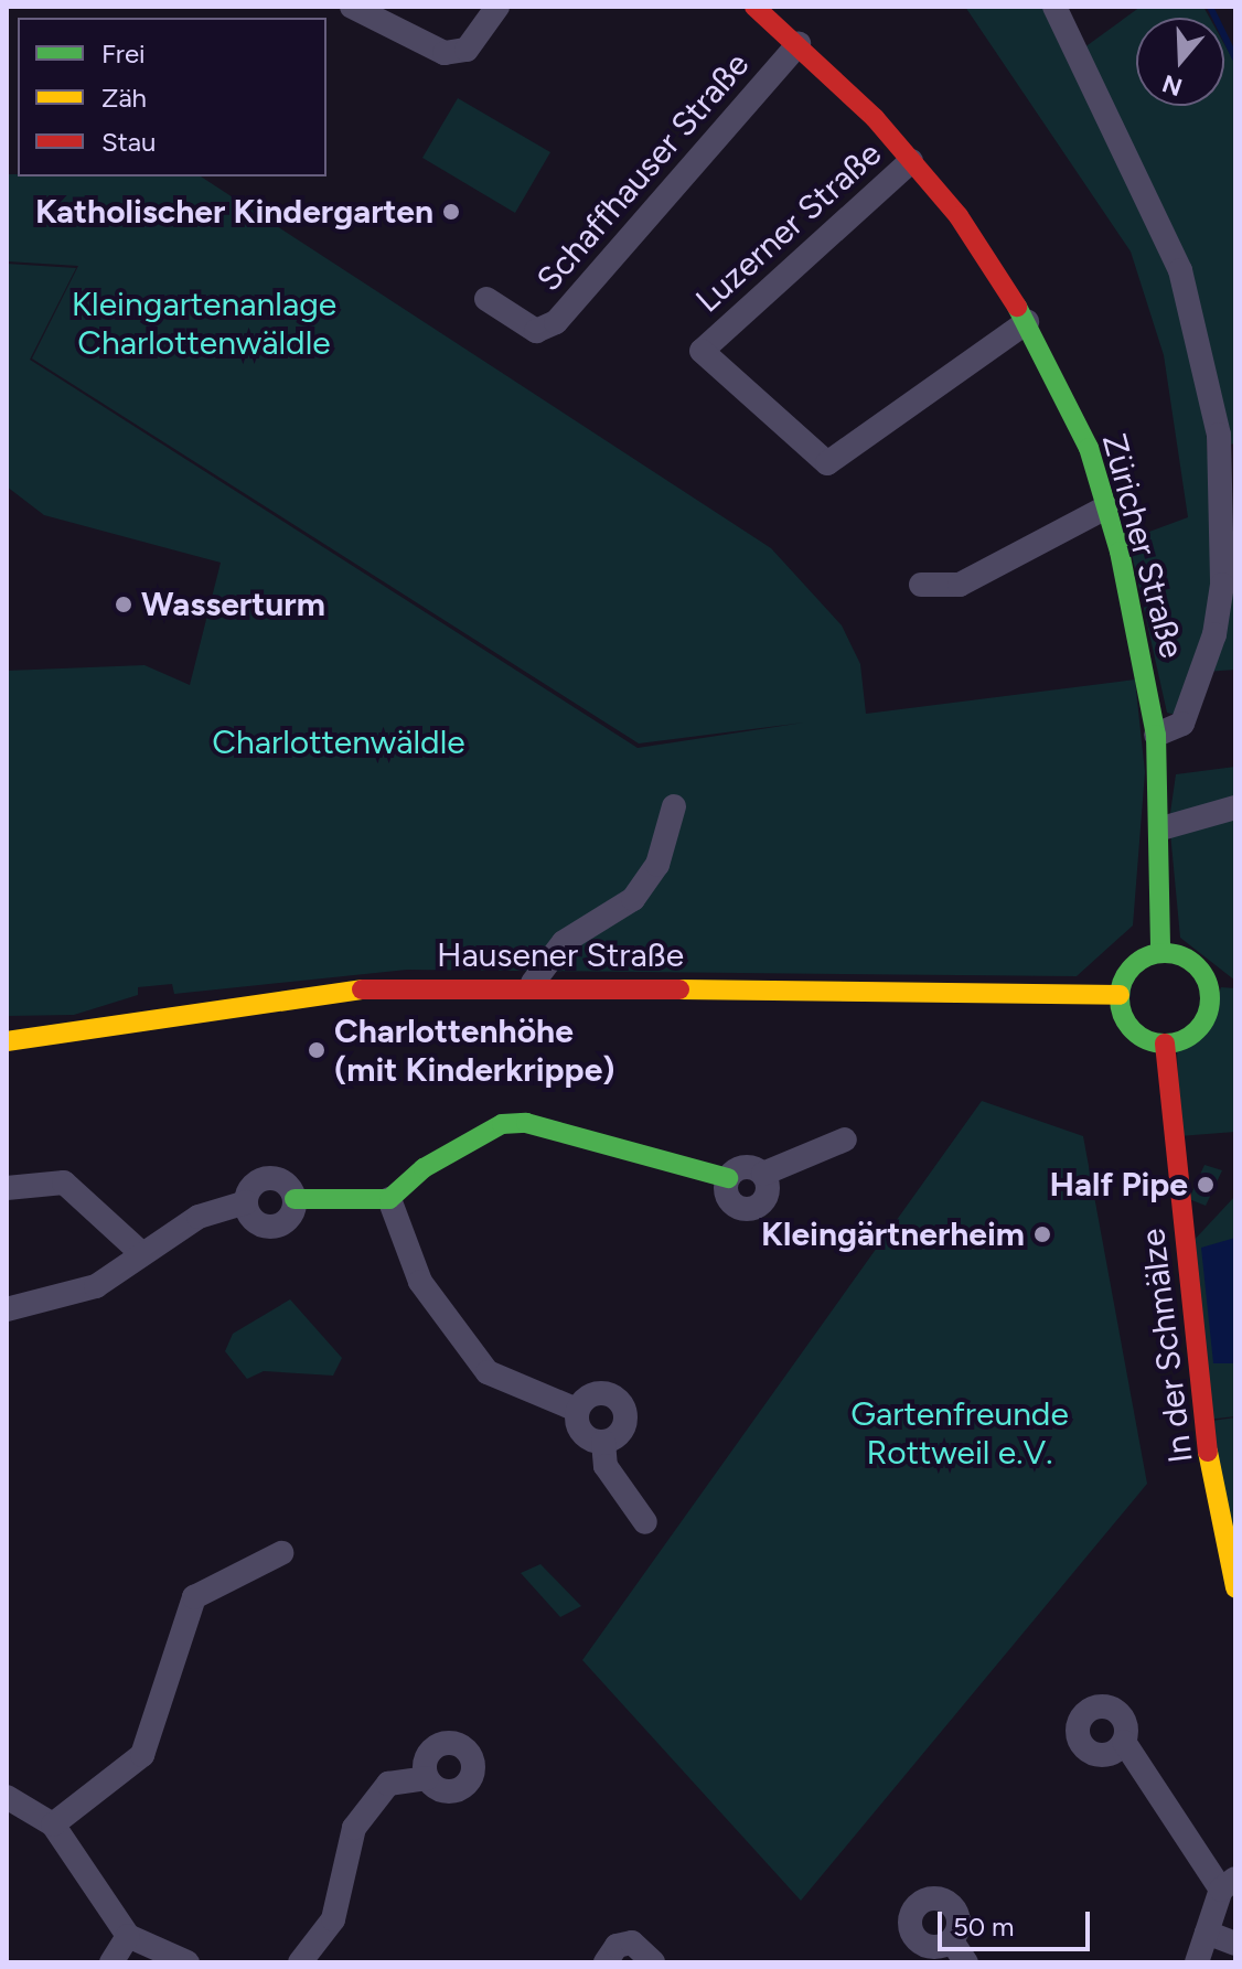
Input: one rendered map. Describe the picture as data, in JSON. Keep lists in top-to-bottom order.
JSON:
{
  "streets": {
    "street": [
      "Schaffhauser Straße",
      "Luzerner Straße",
      "Züricher Straße",
      "Hausener Straße",
      "In der Schmälze"
    ]
  },
  "crossings": [
    ["Schaffhauser Straße", "Züricher Straße"],
    ["Luzerner Straße", "Züricher Straße"],
    ["Züricher Straße", "Hausener Straße"],
    ["Züricher Straße", "In der Schmälze"],
    ["Hausener Straße", "In der Schmälze"]
  ],
  "parks": ["Kleingartenanlage Charlottenwäldle", "Charlottenwäldle", "Gartenfreunde Rottweil e.V."],
  "places": [
    "Katholischer Kindergarten",
    "Wasserturm",
    "Charlottenhöhe (mit Kinderkrippe)",
    "Half Pipe",
    "Kleingärtnerheim"
  ],
  "legend": ["Frei", "Zäh", "Stau"],
  "scale_bar": "50 m",
  "north": "bottom"
}
